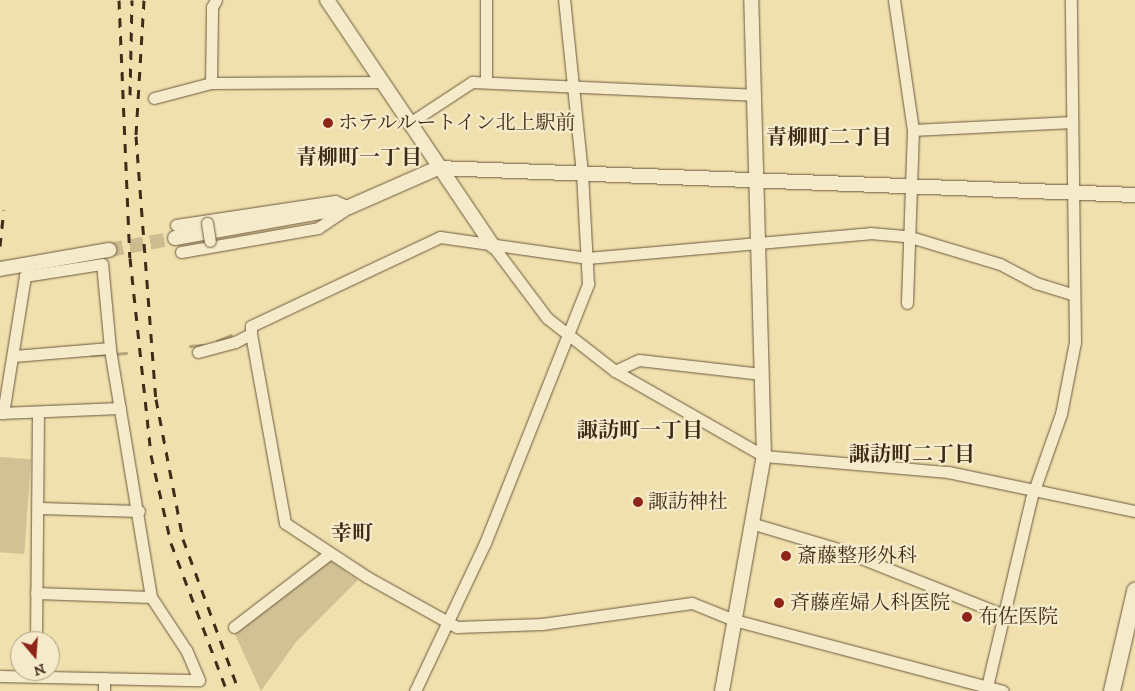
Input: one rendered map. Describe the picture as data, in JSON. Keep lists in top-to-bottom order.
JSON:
{
  "districts": [
    "青柳町二丁目",
    "青柳町一丁目",
    "諏訪町一丁目",
    "諏訪町二丁目",
    "幸町"
  ],
  "places": [
    "ホテルルートイン北上駅前",
    "諏訪神社",
    "斎藤整形外科",
    "斉藤産婦人科医院",
    "布佐医院"
  ],
  "north": "bottom"
}
